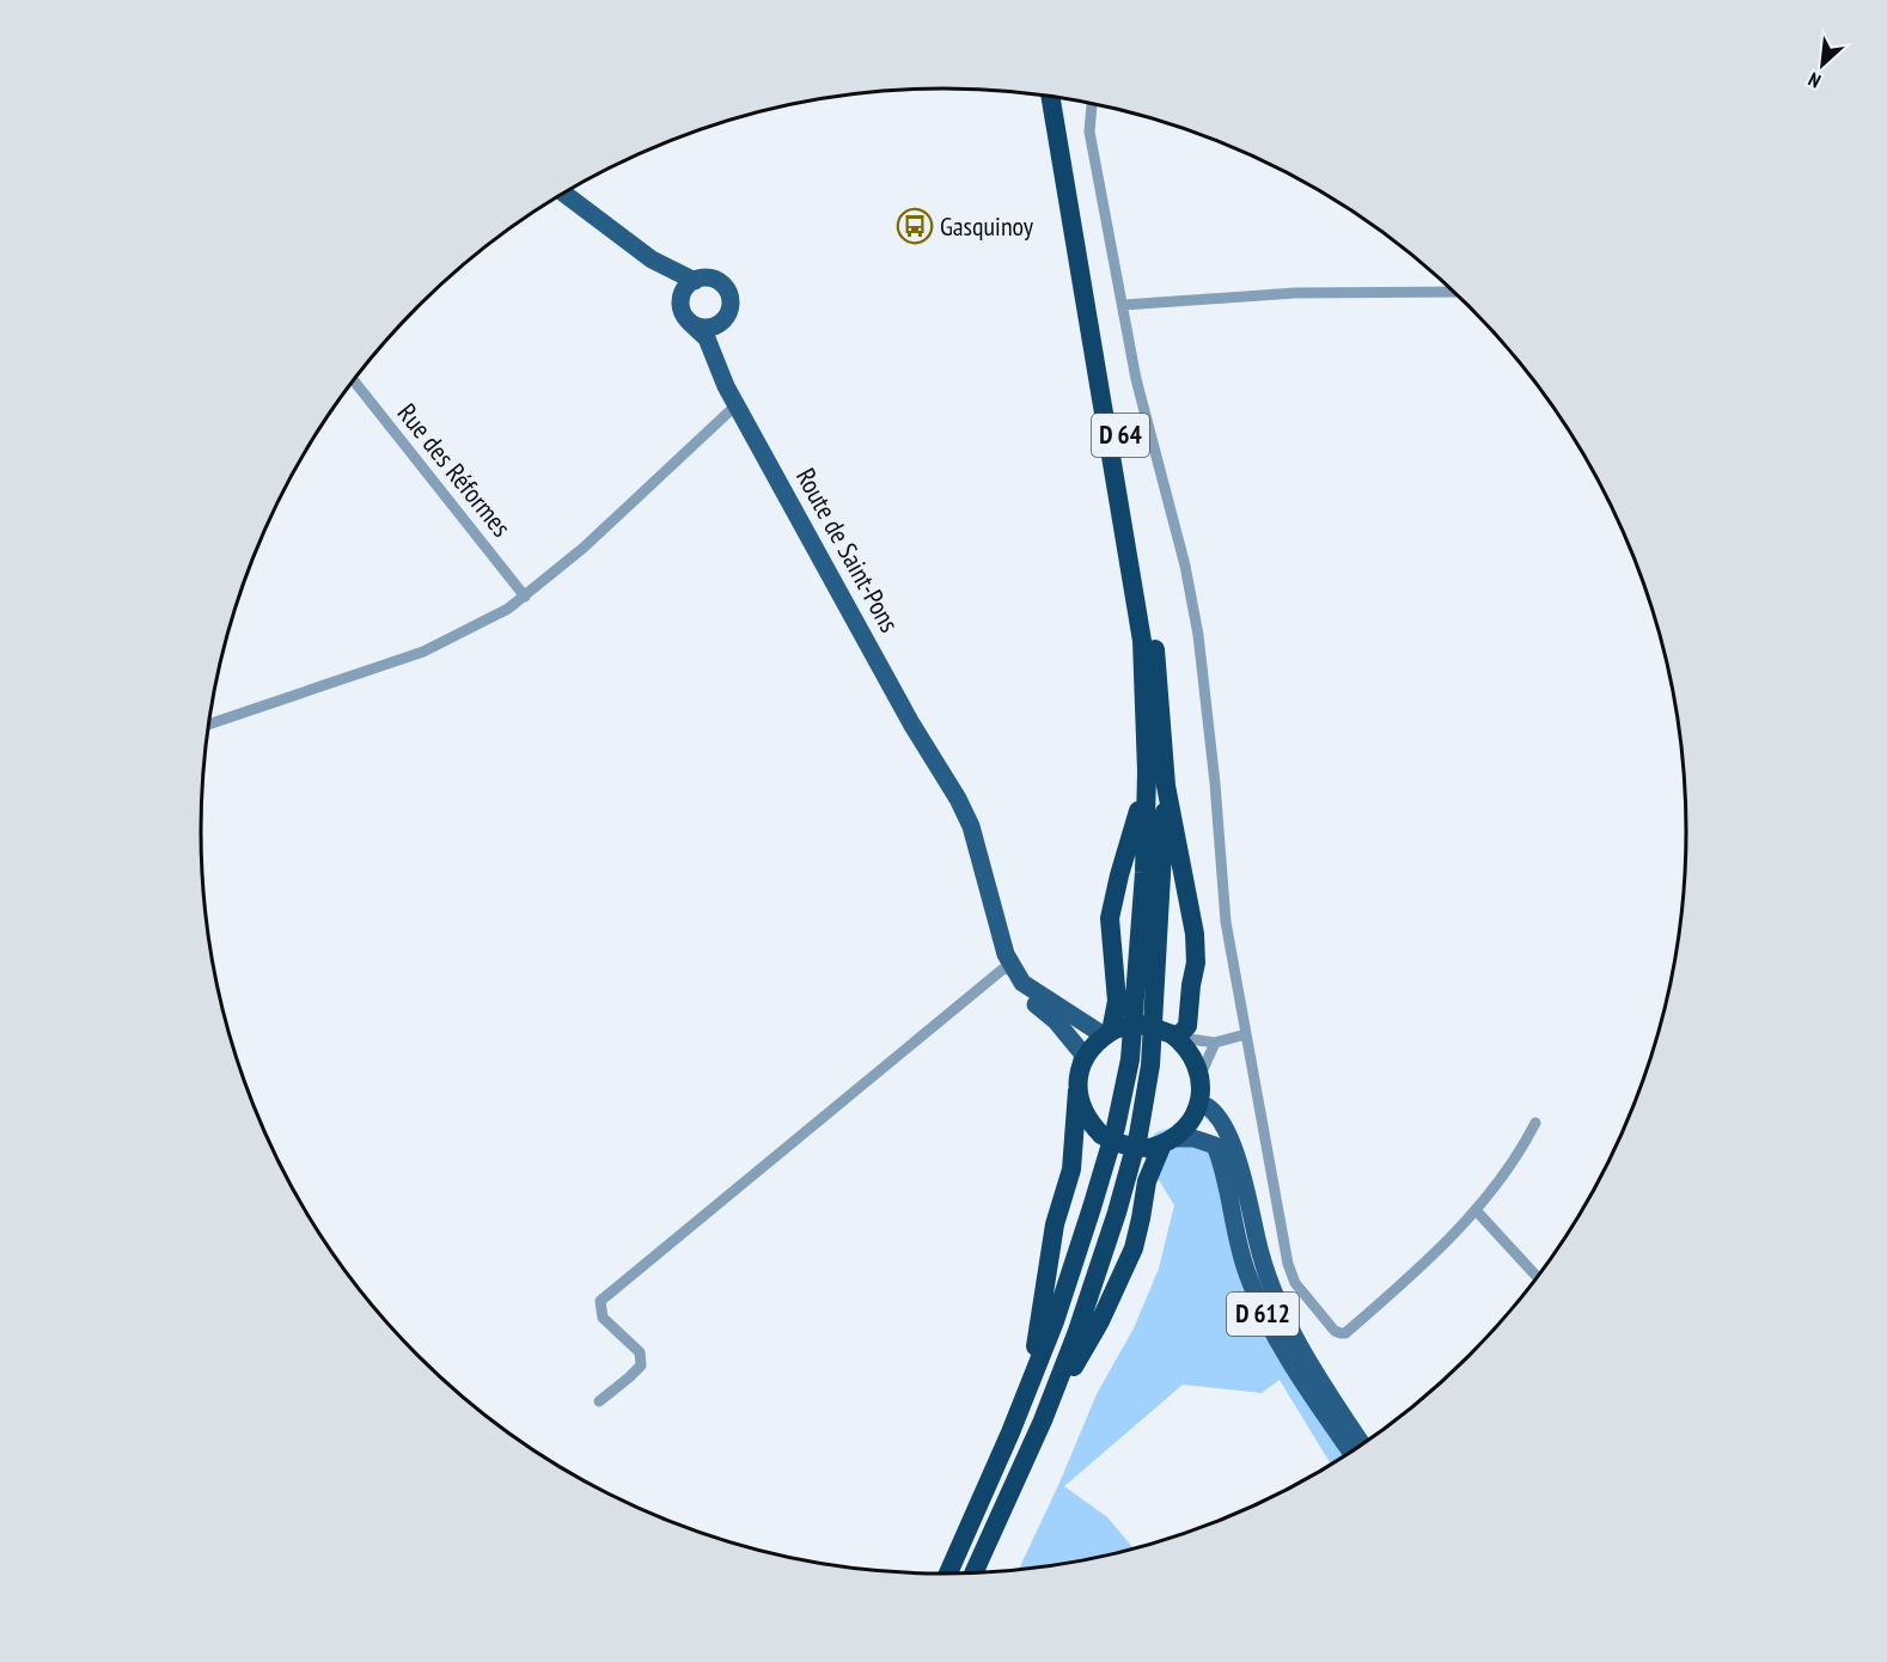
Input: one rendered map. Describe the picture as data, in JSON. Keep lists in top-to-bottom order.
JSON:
{
  "streets": {
    "highway": ["D 64"],
    "main road": ["Route de Saint-Pons", "D 612"],
    "street": ["Rue des Réformes"]
  },
  "crossings": [
    ["D 64", "Route de Saint-Pons"],
    ["D 64", "D 612"],
    ["Route de Saint-Pons", "D 612"]
  ],
  "places": {
    "bus stop": ["Gasquinoy"]
  },
  "north": "bottom left"
}
